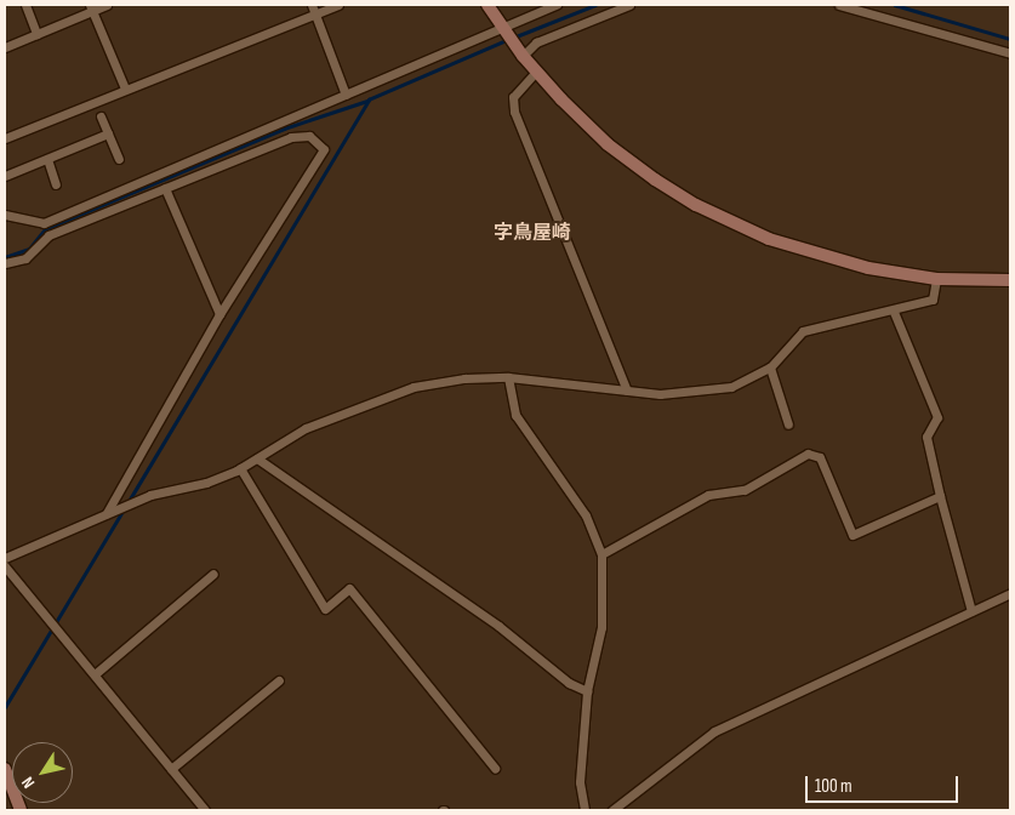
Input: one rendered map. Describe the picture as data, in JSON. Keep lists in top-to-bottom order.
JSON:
{
  "districts": ["字鳥屋崎"],
  "scale_bar": "100 m",
  "north": "bottom left"
}
